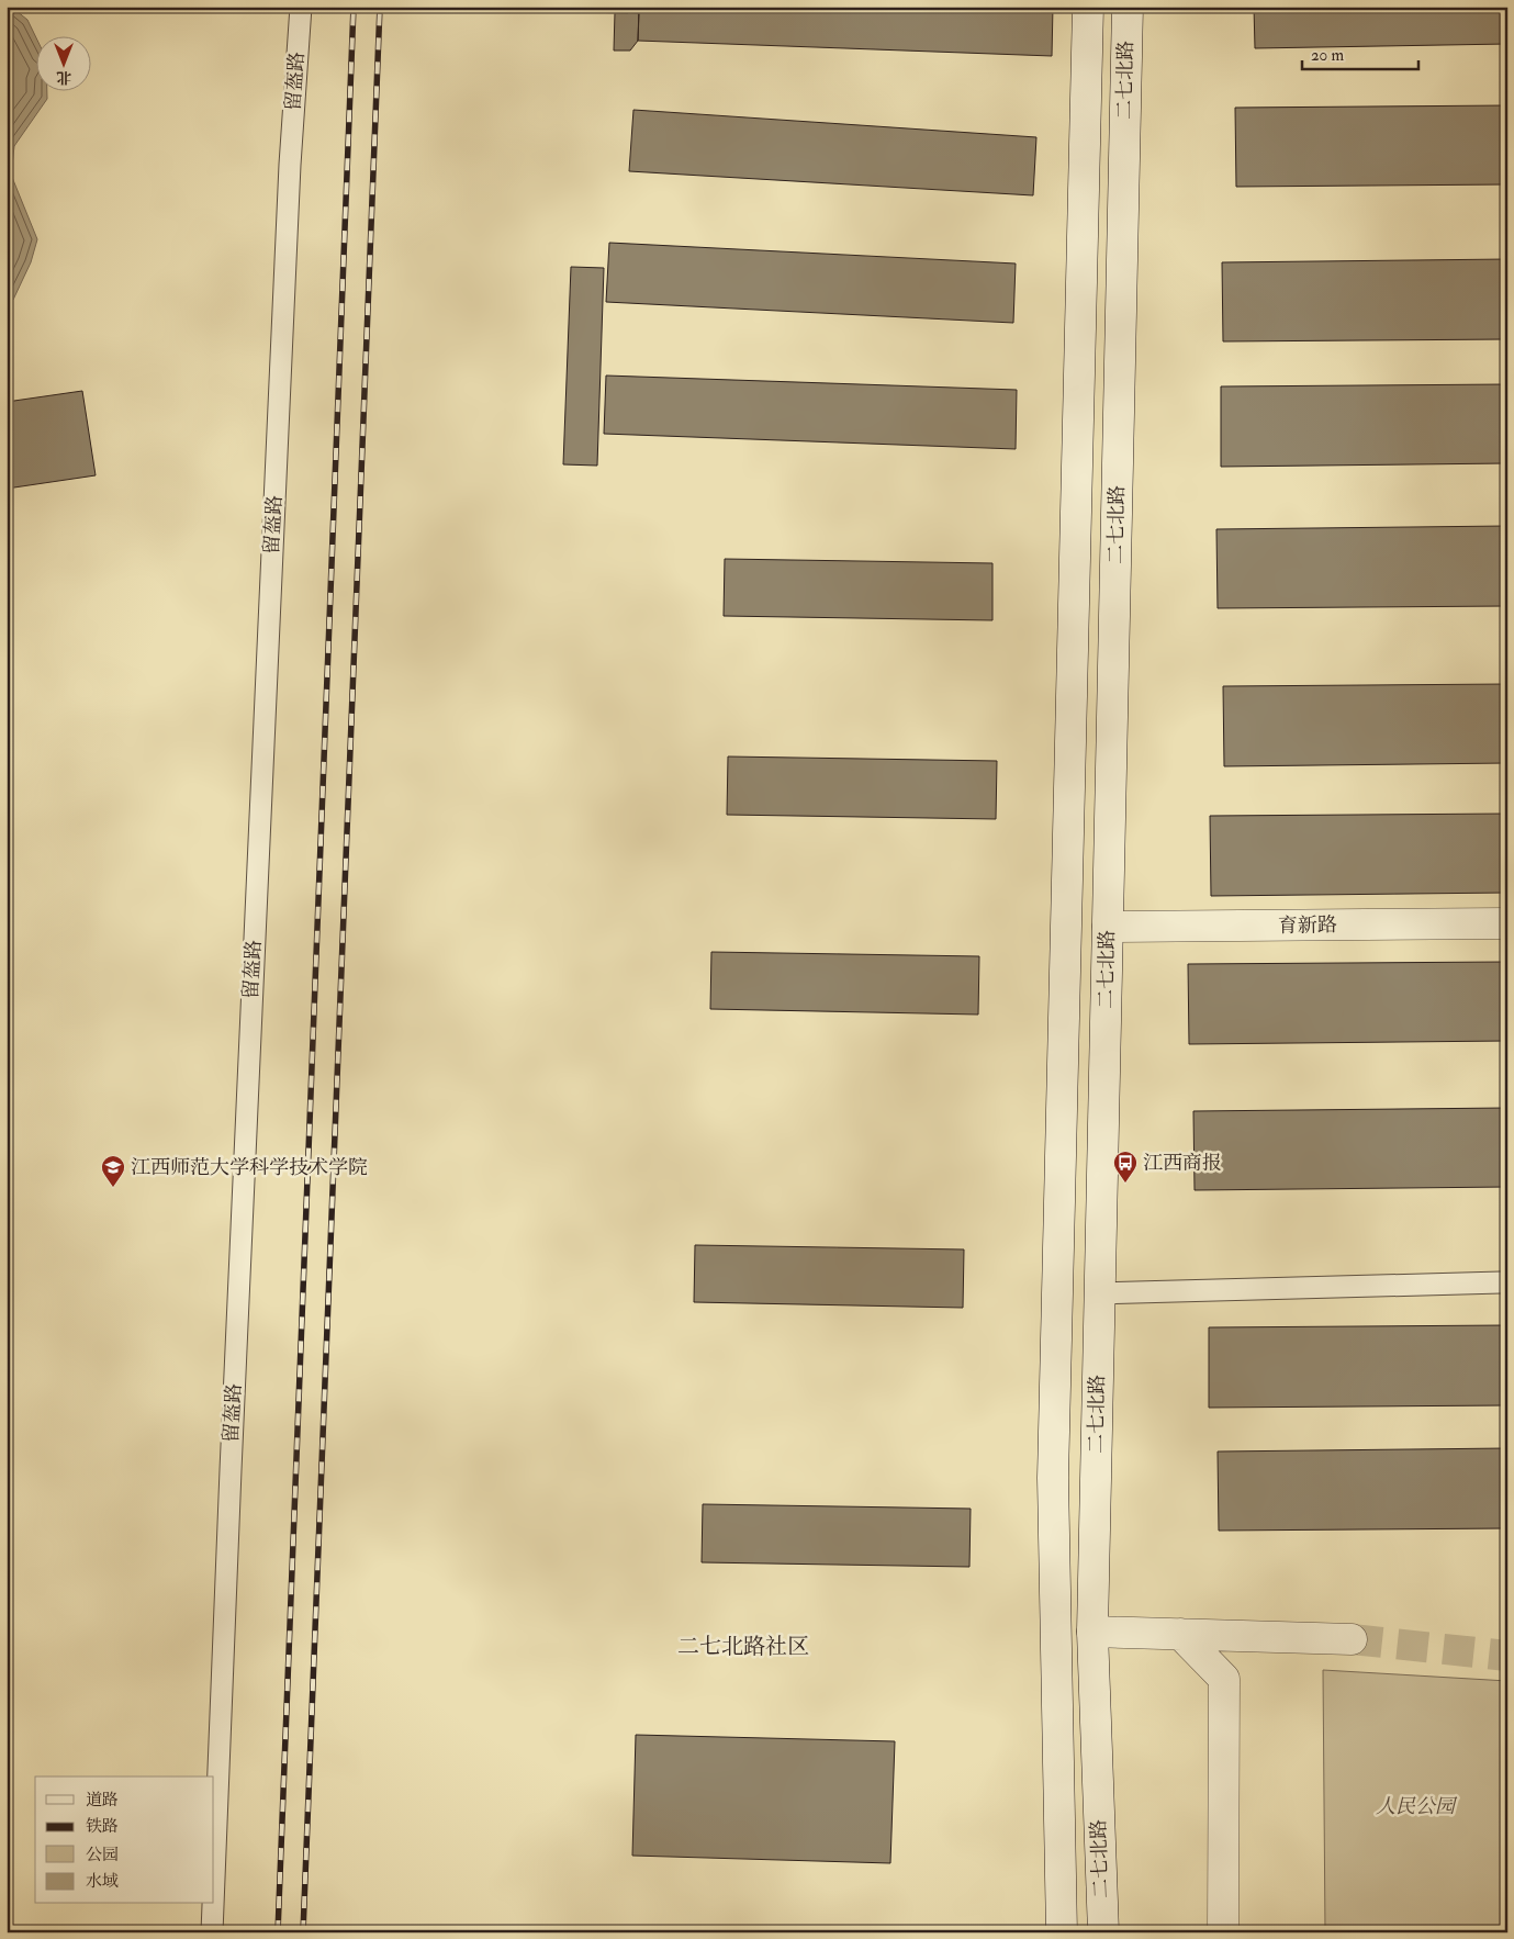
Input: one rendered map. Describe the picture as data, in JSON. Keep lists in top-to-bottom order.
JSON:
{
  "streets": {
    "main road": ["二七北路", "育新路"],
    "lane": ["留盔路"]
  },
  "crossings": [
    ["二七北路", "育新路"]
  ],
  "districts": ["二七北路社区"],
  "parks": ["人民公园"],
  "places": {
    "bus stop": ["江西商报"],
    "school or university": ["江西师范大学科学技术学院"]
  },
  "legend": [
    "道路",
    "铁路",
    "公园",
    "水域"
  ],
  "scale_bar": "20 m",
  "north": "bottom"
}
